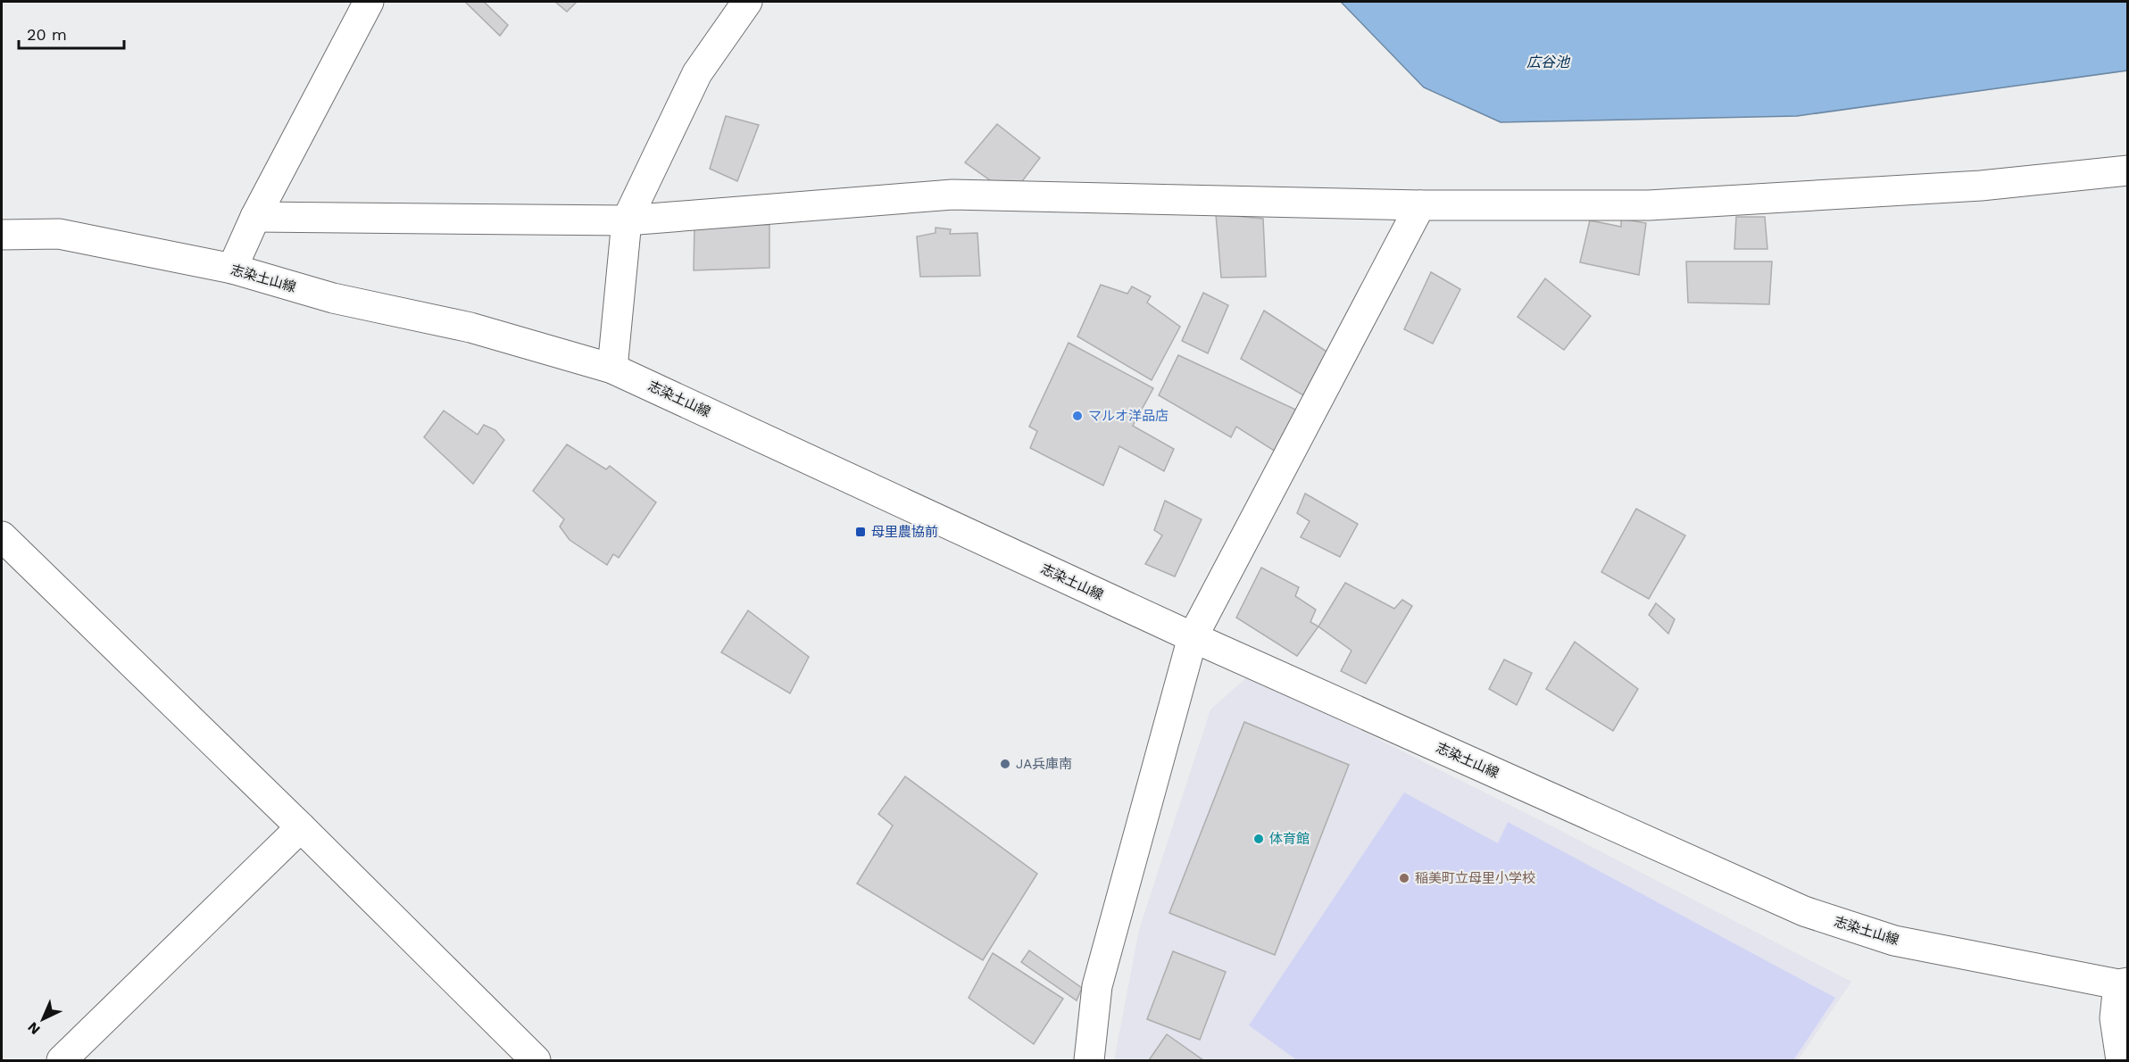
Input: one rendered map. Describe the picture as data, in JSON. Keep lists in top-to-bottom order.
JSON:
{
  "streets": {
    "street": ["志染土山線"]
  },
  "water": ["広谷池"],
  "places": {
    "other": [
      "マルオ洋品店",
      "JA兵庫南",
      "体育館",
      "稲美町立母里小学校"
    ],
    "transit": ["母里農協前"]
  },
  "scale_bar": "20 m",
  "north": "bottom left"
}
